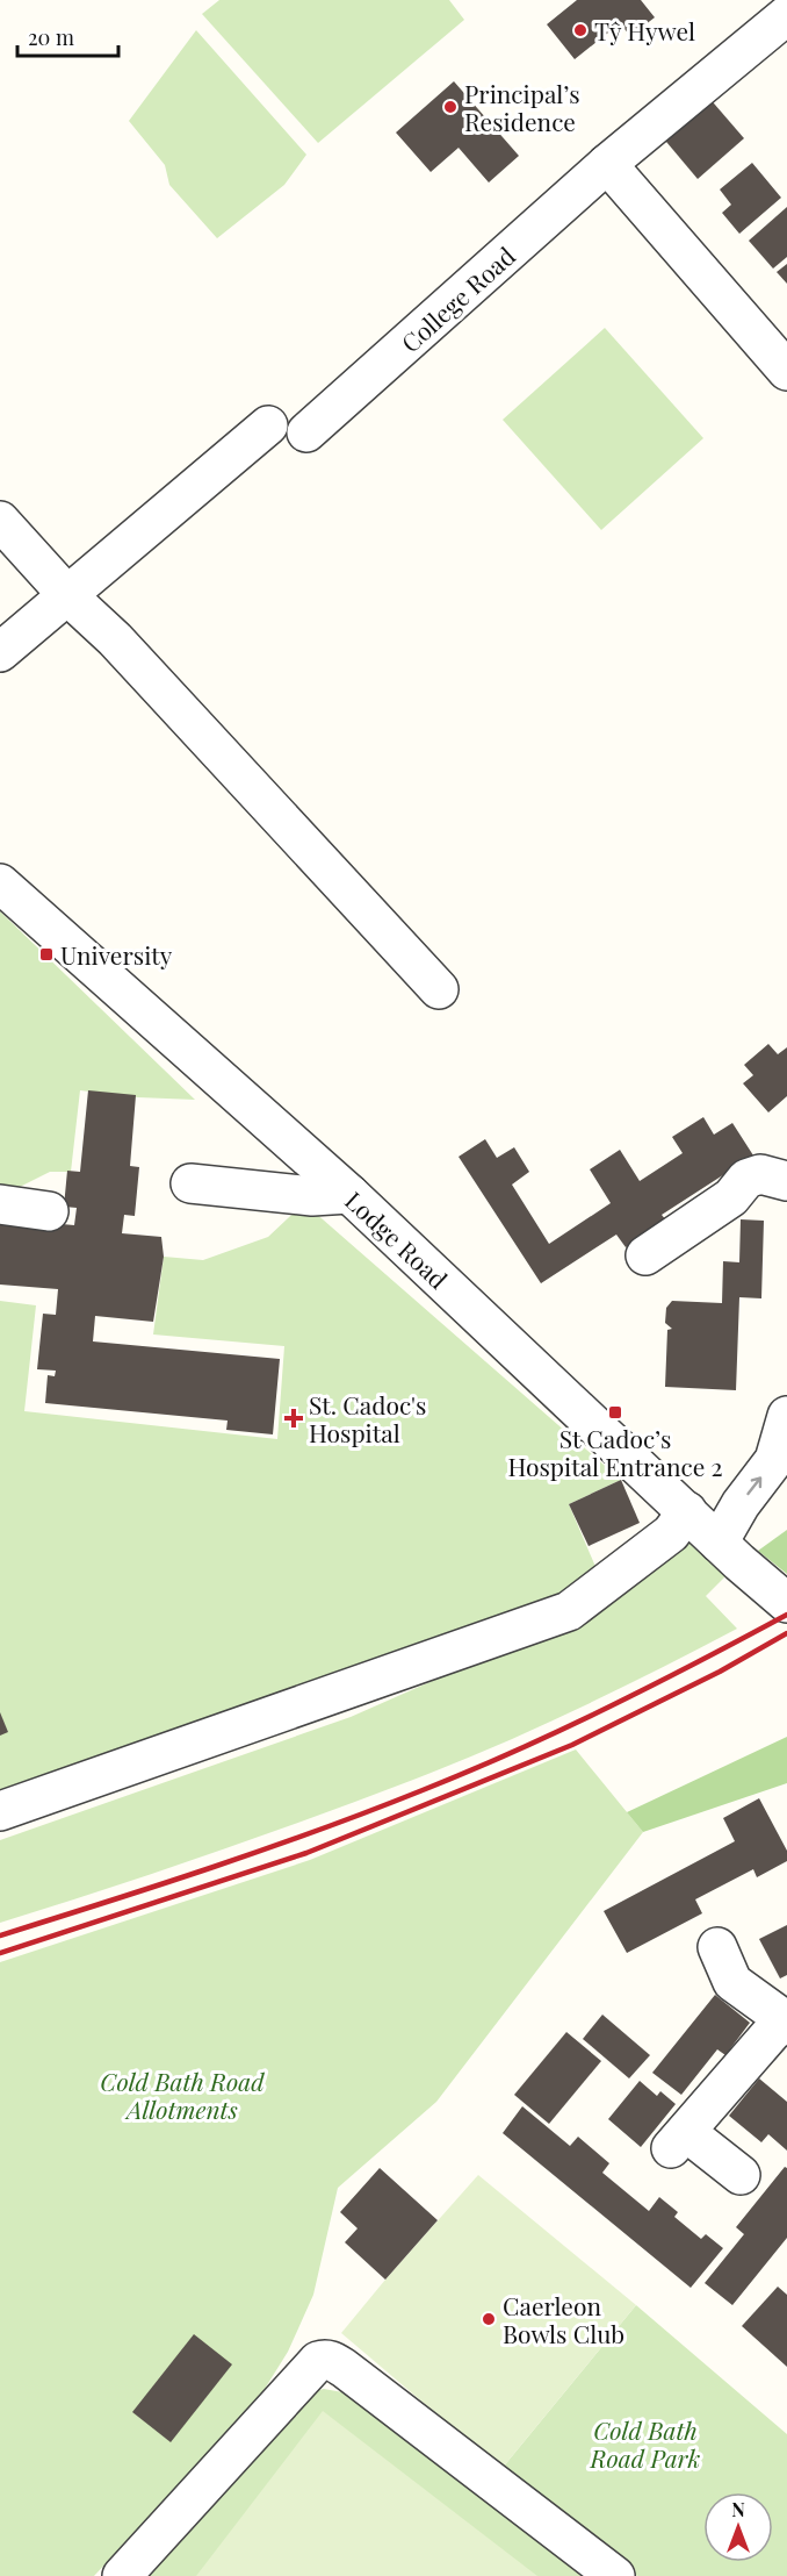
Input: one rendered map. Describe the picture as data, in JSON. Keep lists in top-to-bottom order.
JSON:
{
  "streets": {
    "street": ["College Road", "Lodge Road"]
  },
  "parks": ["Cold Bath Road Allotments", "Cold Bath Road Park"],
  "places": {
    "other": ["Tŷ Hywel", "Principal’s Residence", "Caerleon Bowls Club"],
    "transit": ["University", "St Cadoc’s Hospital Entrance 2"],
    "health": ["St. Cadoc's Hospital"]
  },
  "scale_bar": "20 m",
  "north": "top"
}
